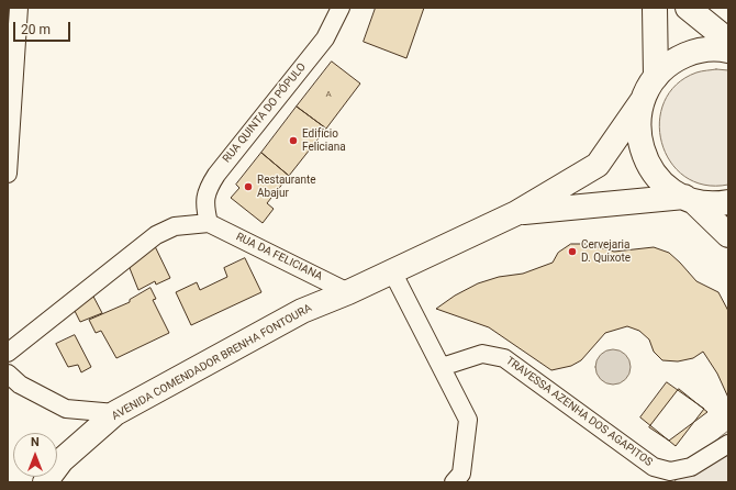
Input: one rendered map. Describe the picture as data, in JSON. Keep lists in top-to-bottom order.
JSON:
{
  "streets": {
    "main road": ["AVENIDA COMENDADOR BRENHA FONTOURA"],
    "street": ["RUA QUINTA DO PÓPULO", "RUA DA FELICIANA", "TRAVESSA AZENHA DOS AGAPITOS"]
  },
  "crossings": [
    ["RUA QUINTA DO PÓPULO", "RUA DA FELICIANA"],
    ["RUA DA FELICIANA", "AVENIDA COMENDADOR BRENHA FONTOURA"]
  ],
  "places": ["Edifício Feliciana", "Restaurante Abajur", "Cervejaria D. Quixote"],
  "house_numbers": ["A"],
  "scale_bar": "20 m",
  "north": "top"
}
